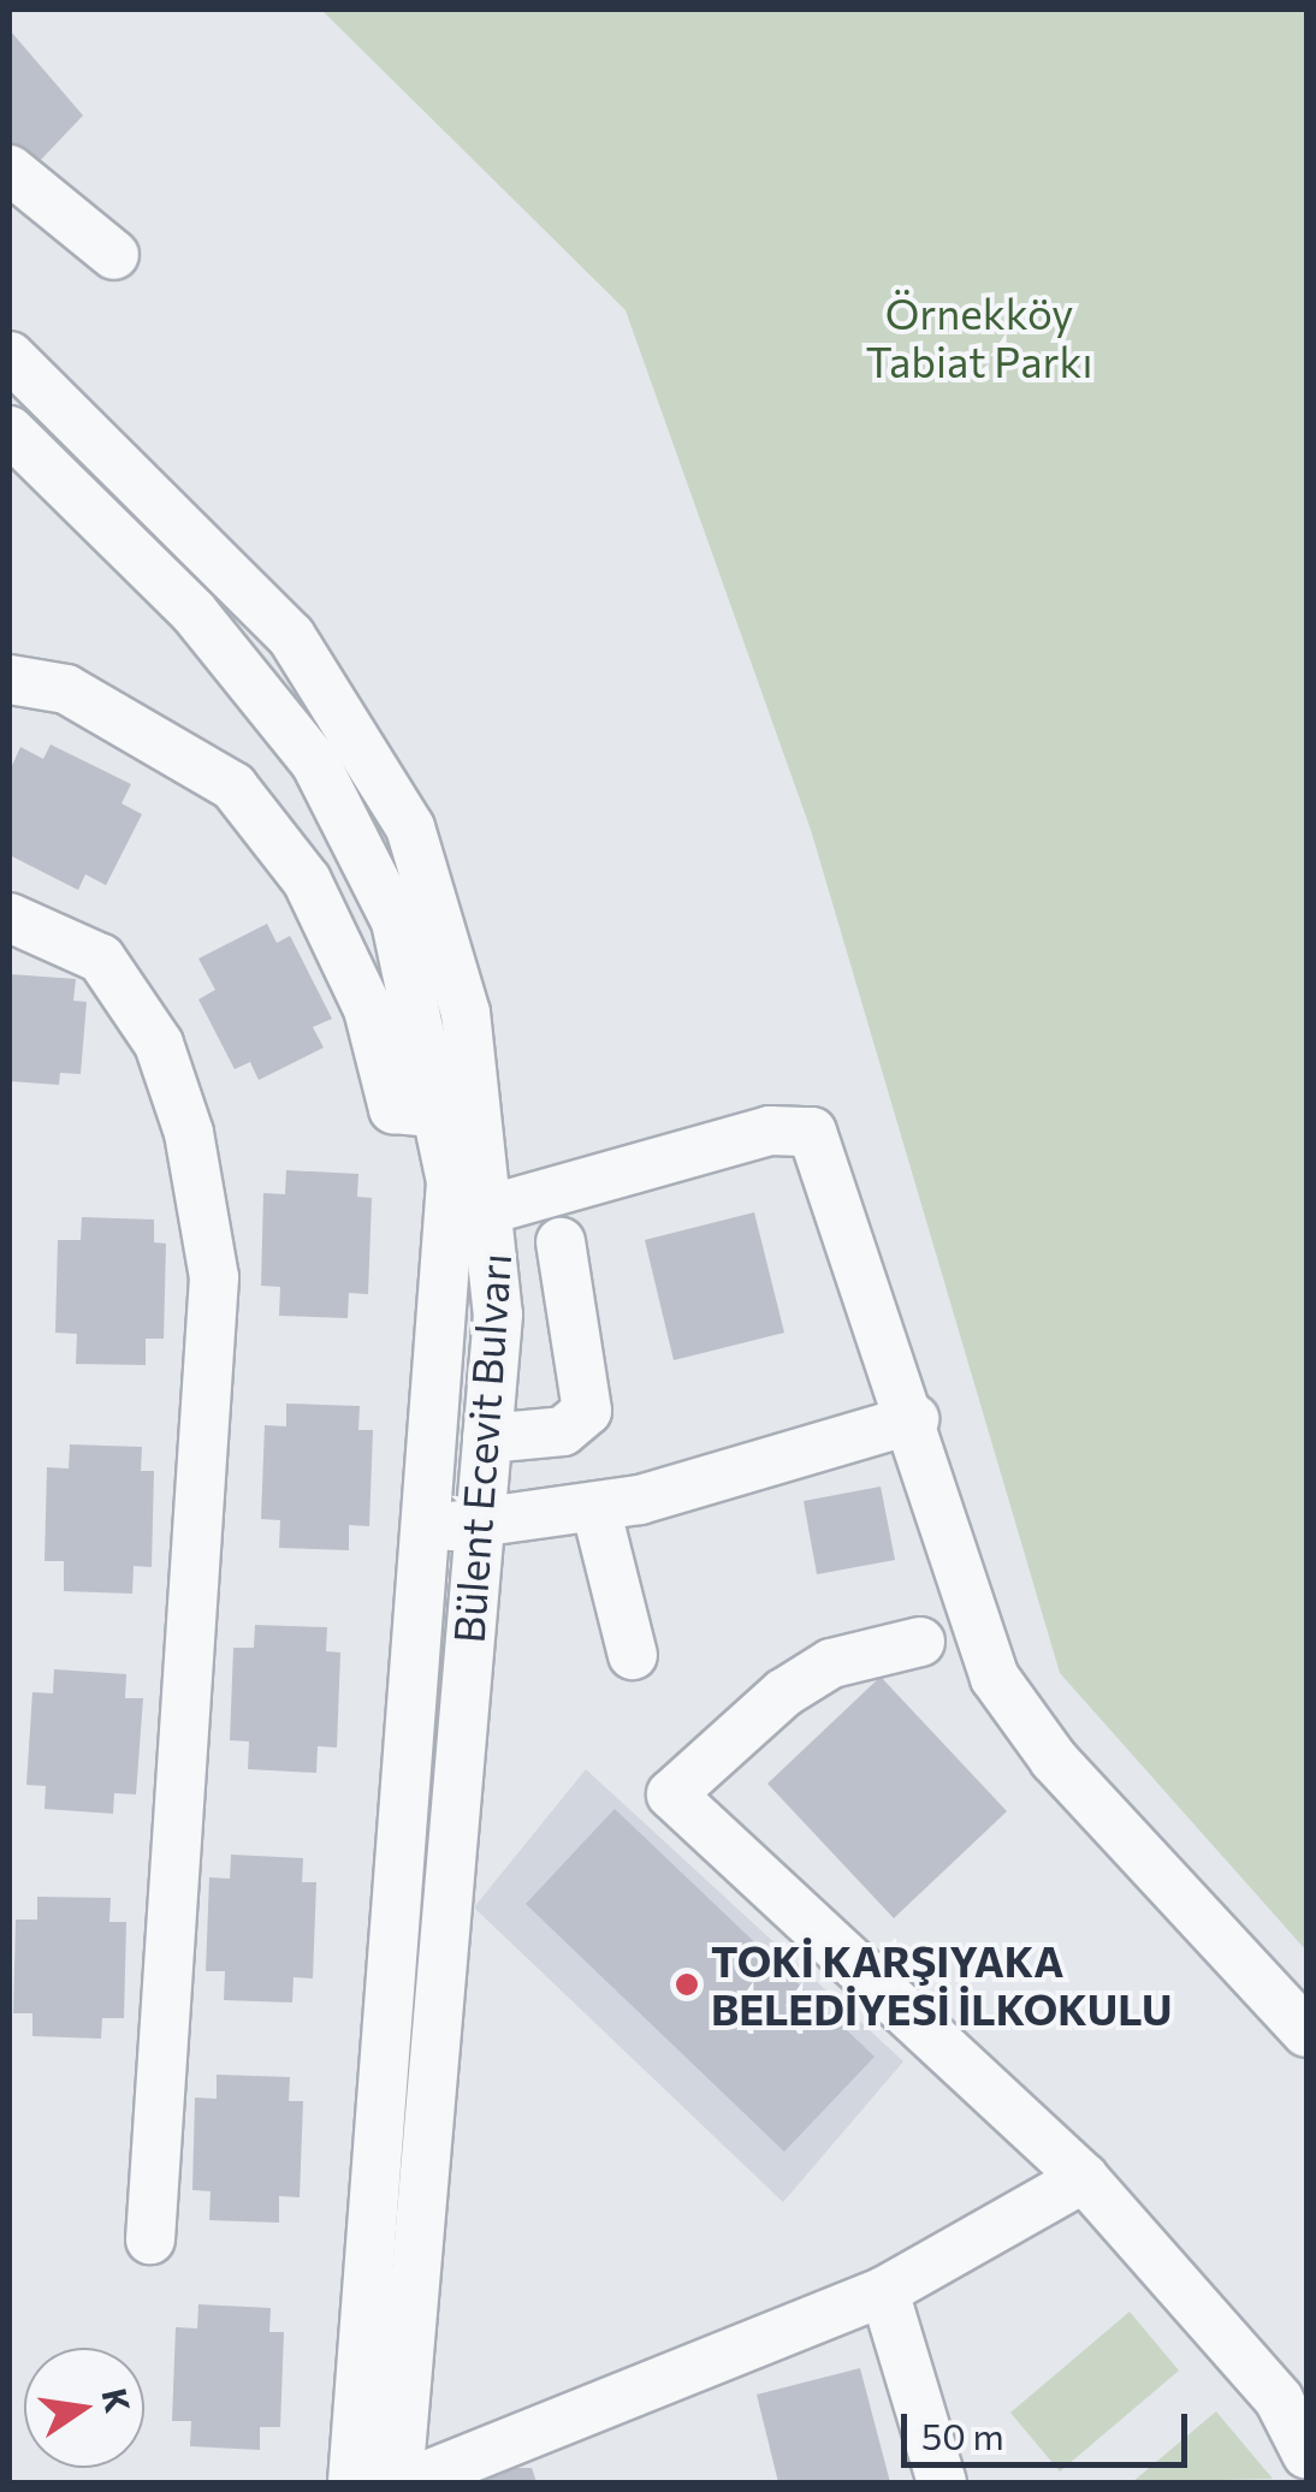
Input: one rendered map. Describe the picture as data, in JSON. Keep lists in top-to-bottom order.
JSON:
{
  "streets": {
    "street": ["Bülent Ecevit Bulvarı"]
  },
  "parks": ["Örnekköy Tabiat Parkı"],
  "places": ["TOKİ KARŞIYAKA BELEDİYESİ İLKOKULU"],
  "scale_bar": "50 m",
  "north": "right"
}
